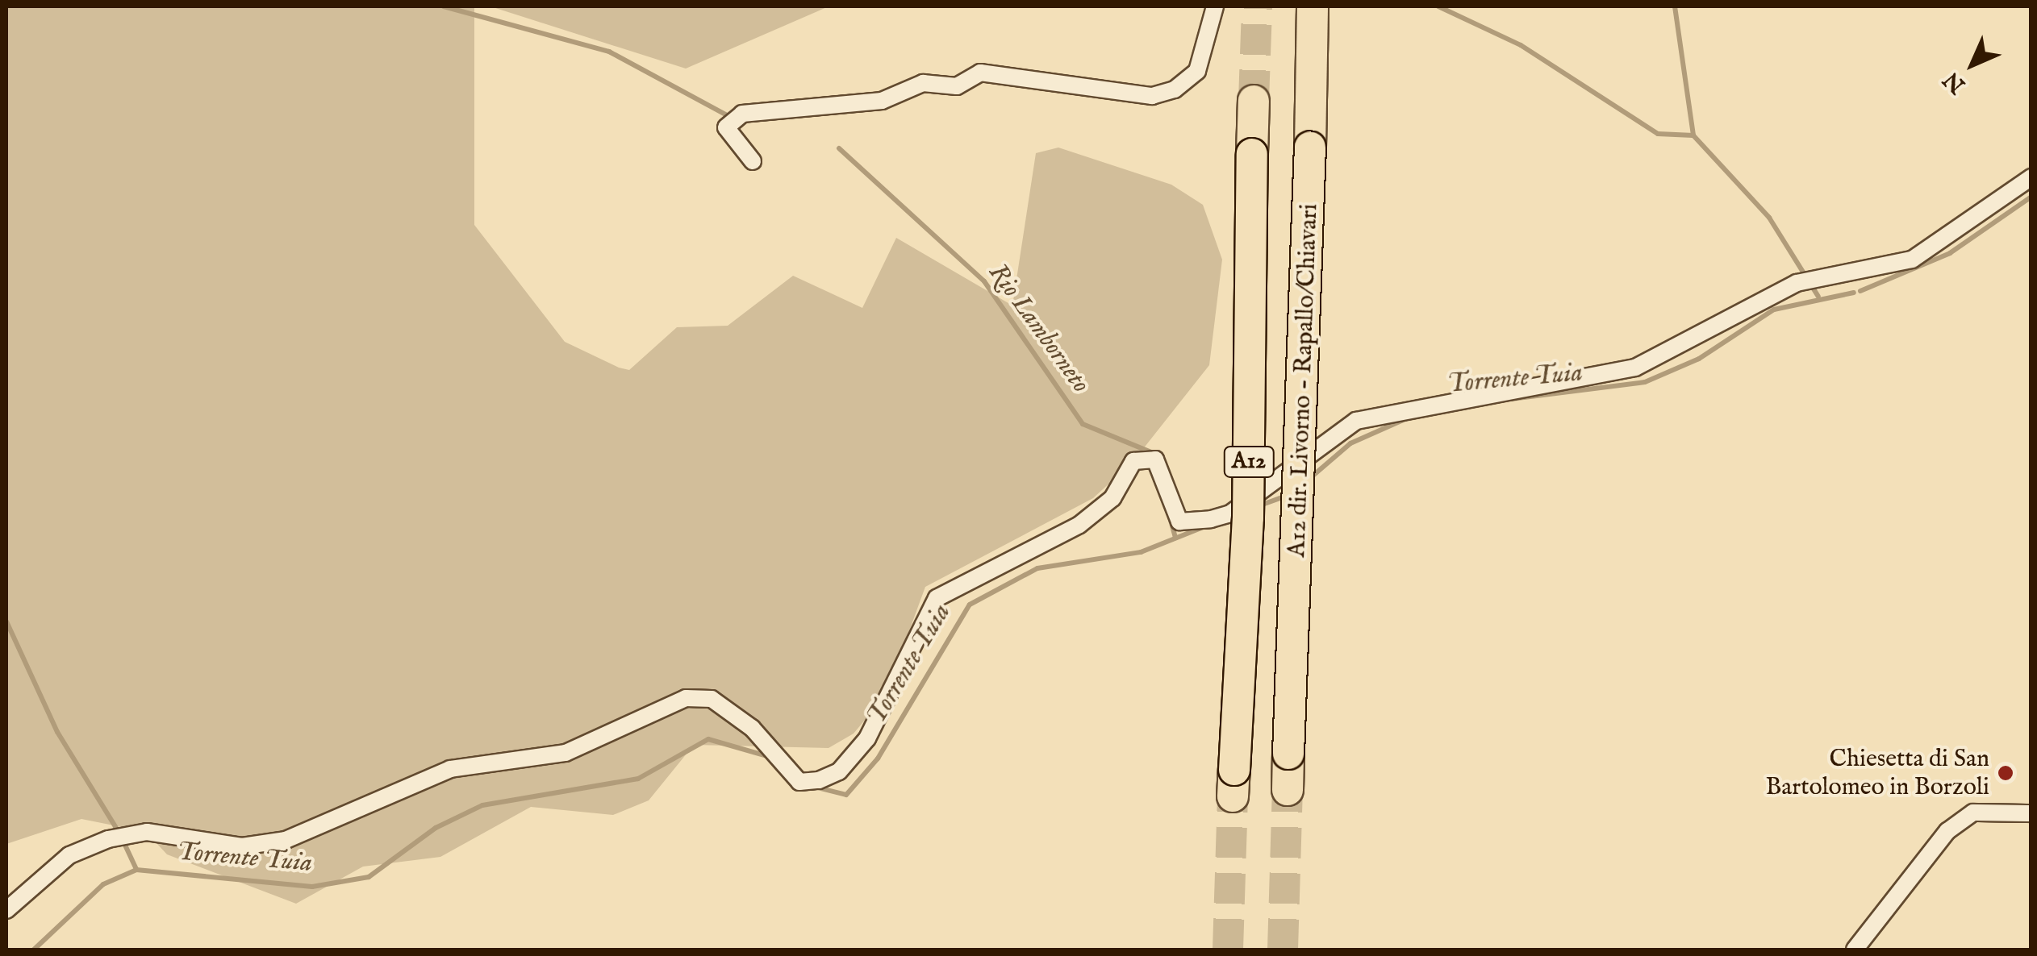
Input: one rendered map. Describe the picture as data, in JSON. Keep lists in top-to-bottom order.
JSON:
{
  "streets": {
    "highway": ["A12 dir. Livorno - Rapallo/Chiavari", "A12"]
  },
  "water": ["Rio Lamborneto", "Torrente Tuia"],
  "places": ["Chiesetta di San Bartolomeo in Borzoli"],
  "north": "bottom left"
}
